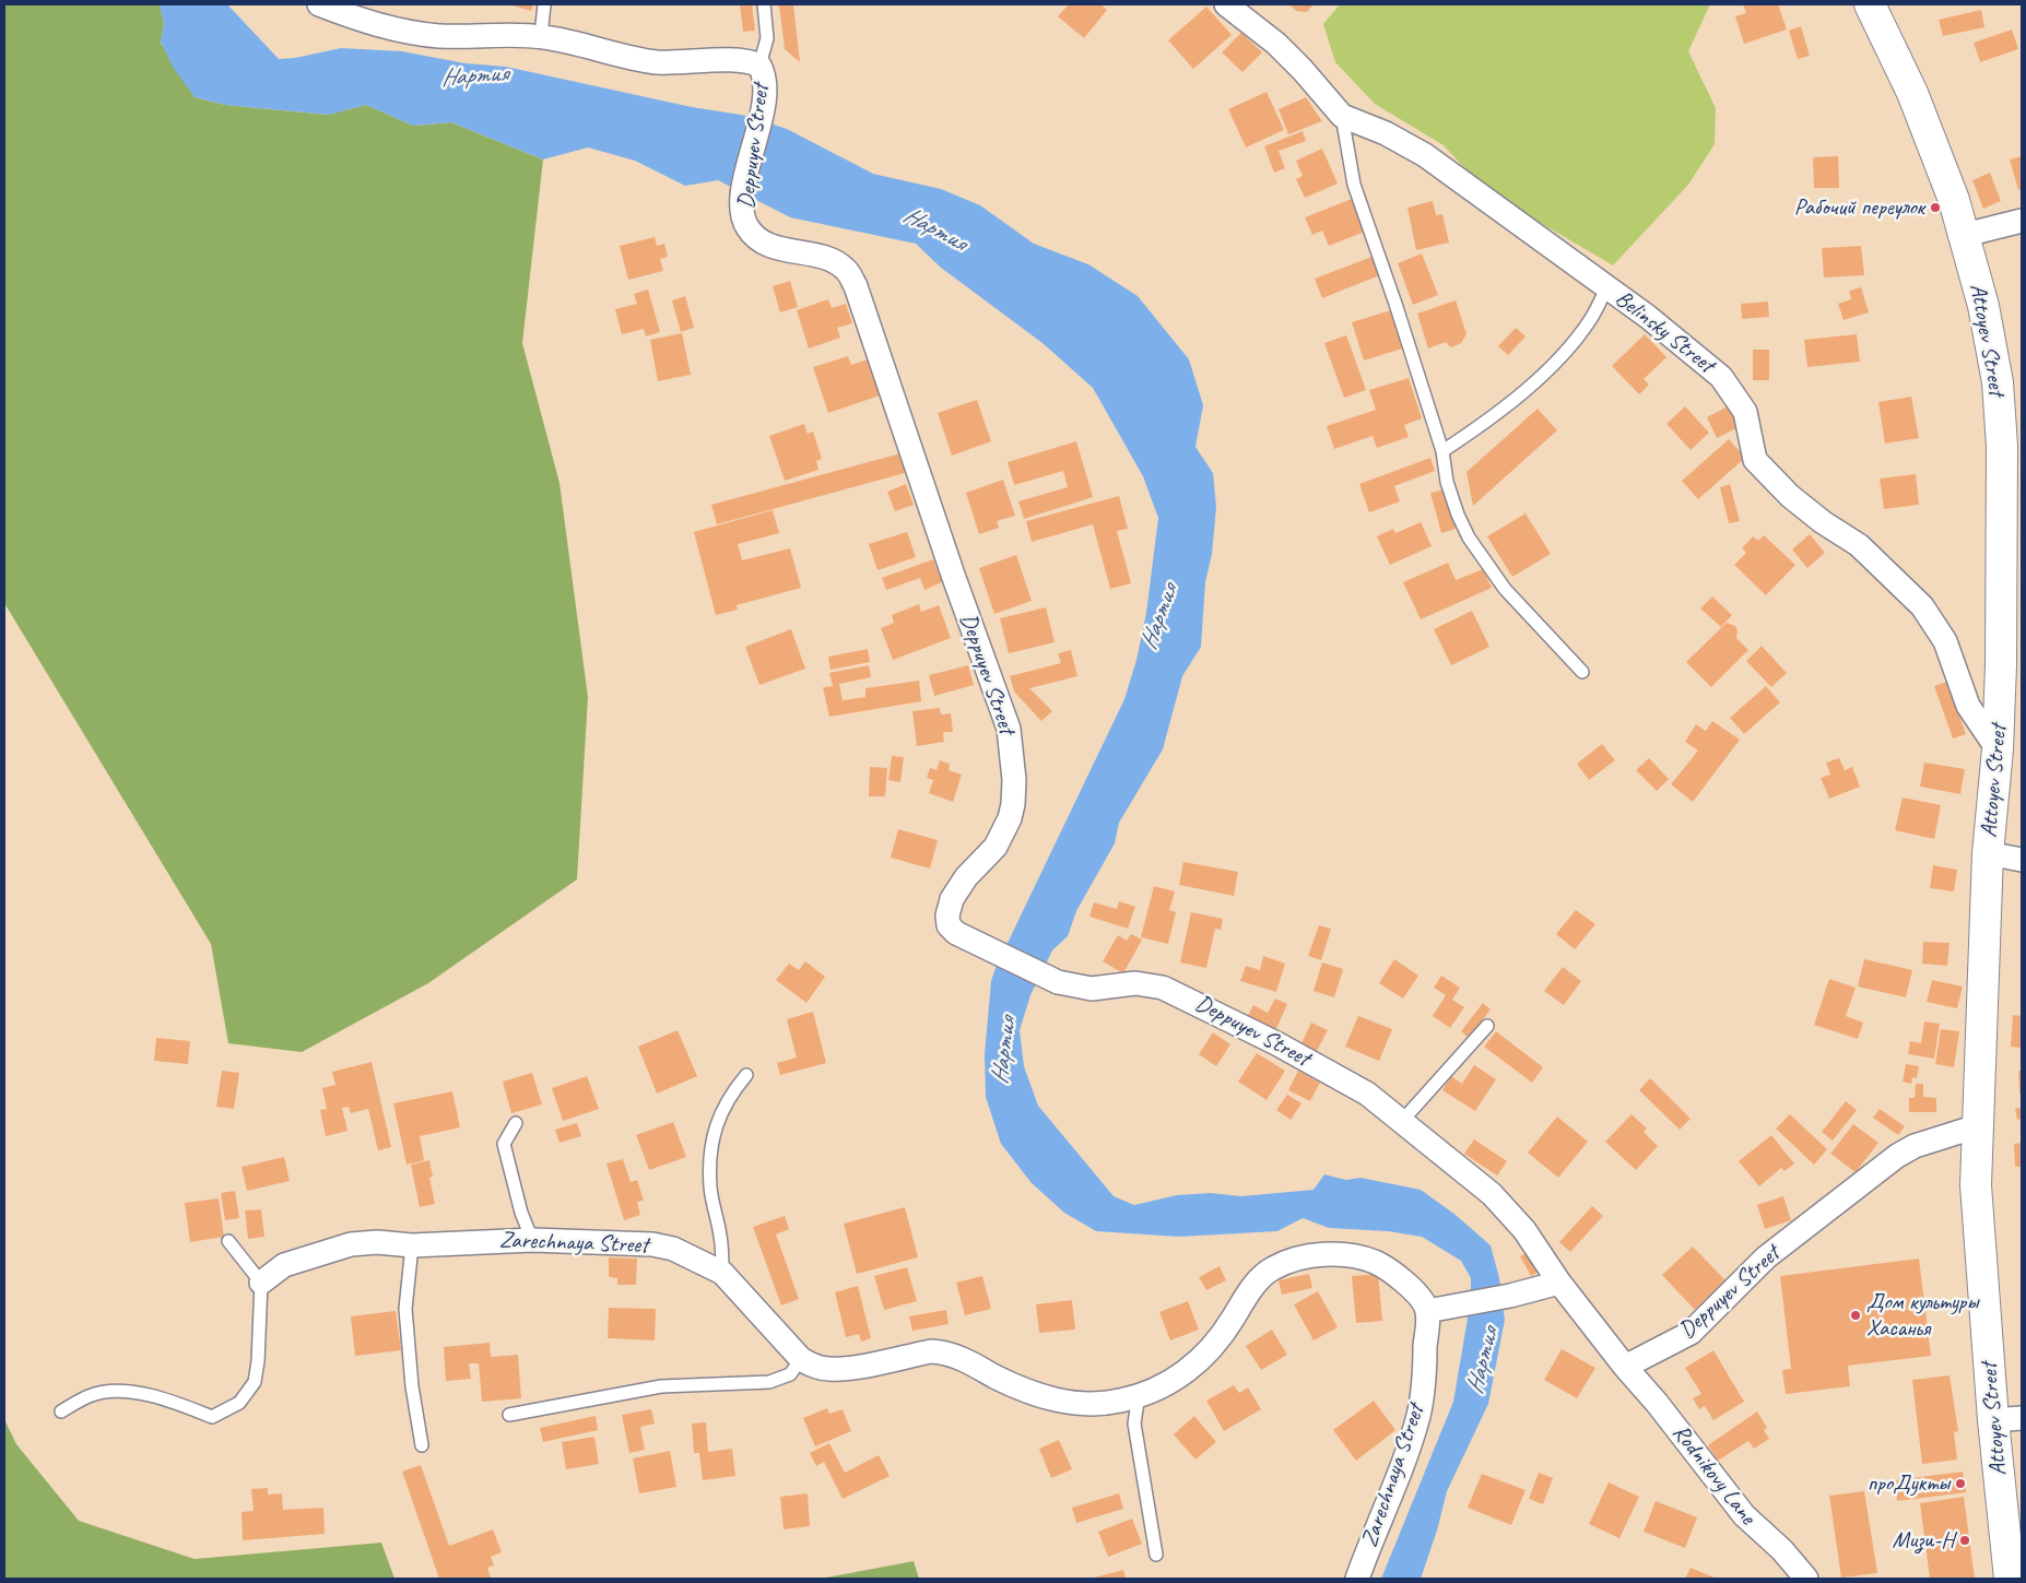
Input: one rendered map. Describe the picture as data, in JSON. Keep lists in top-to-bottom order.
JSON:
{
  "streets": {
    "street": [
      "Deppuyev Street",
      "Belinsky Street",
      "Attoyev Street",
      "Zarechnaya Street",
      "Rodnikovy Lane"
    ]
  },
  "crossings": [
    ["Deppuyev Street", "Attoyev Street"],
    ["Deppuyev Street", "Rodnikovy Lane"],
    ["Belinsky Street", "Attoyev Street"]
  ],
  "water": ["Нартия"],
  "places": [
    "Рабочий переулок",
    "Дом культуры Хасанья",
    "проДукты",
    "Мизи-Н"
  ]
}
